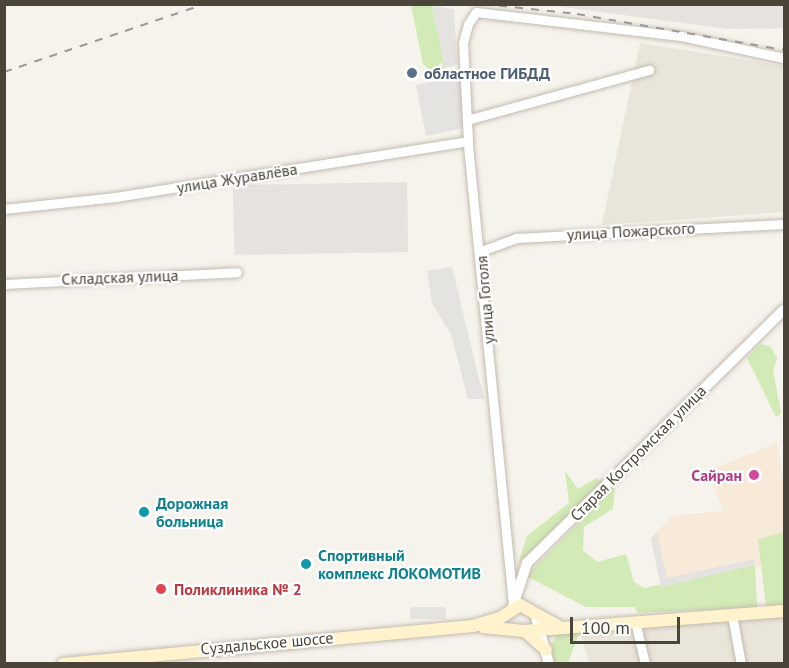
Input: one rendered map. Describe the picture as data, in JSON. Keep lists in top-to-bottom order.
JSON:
{
  "streets": {
    "main road": ["Суздальское шоссе"],
    "street": [
      "улица Журавлёва",
      "улица Пожарского",
      "Складская улица",
      "улица Гоголя",
      "Старая Костромская улица"
    ]
  },
  "crossings": [
    ["улица Журавлёва", "улица Гоголя"],
    ["улица Пожарского", "улица Гоголя"],
    ["улица Гоголя", "Старая Костромская улица"],
    ["улица Гоголя", "Суздальское шоссе"],
    ["Старая Костромская улица", "Суздальское шоссе"]
  ],
  "places": [
    "областное ГИБДД",
    "Сайран",
    "Дорожная больница",
    "Спортивный комплекс ЛОКОМОТИВ",
    "Поликлиника № 2"
  ],
  "scale_bar": "100 m"
}
